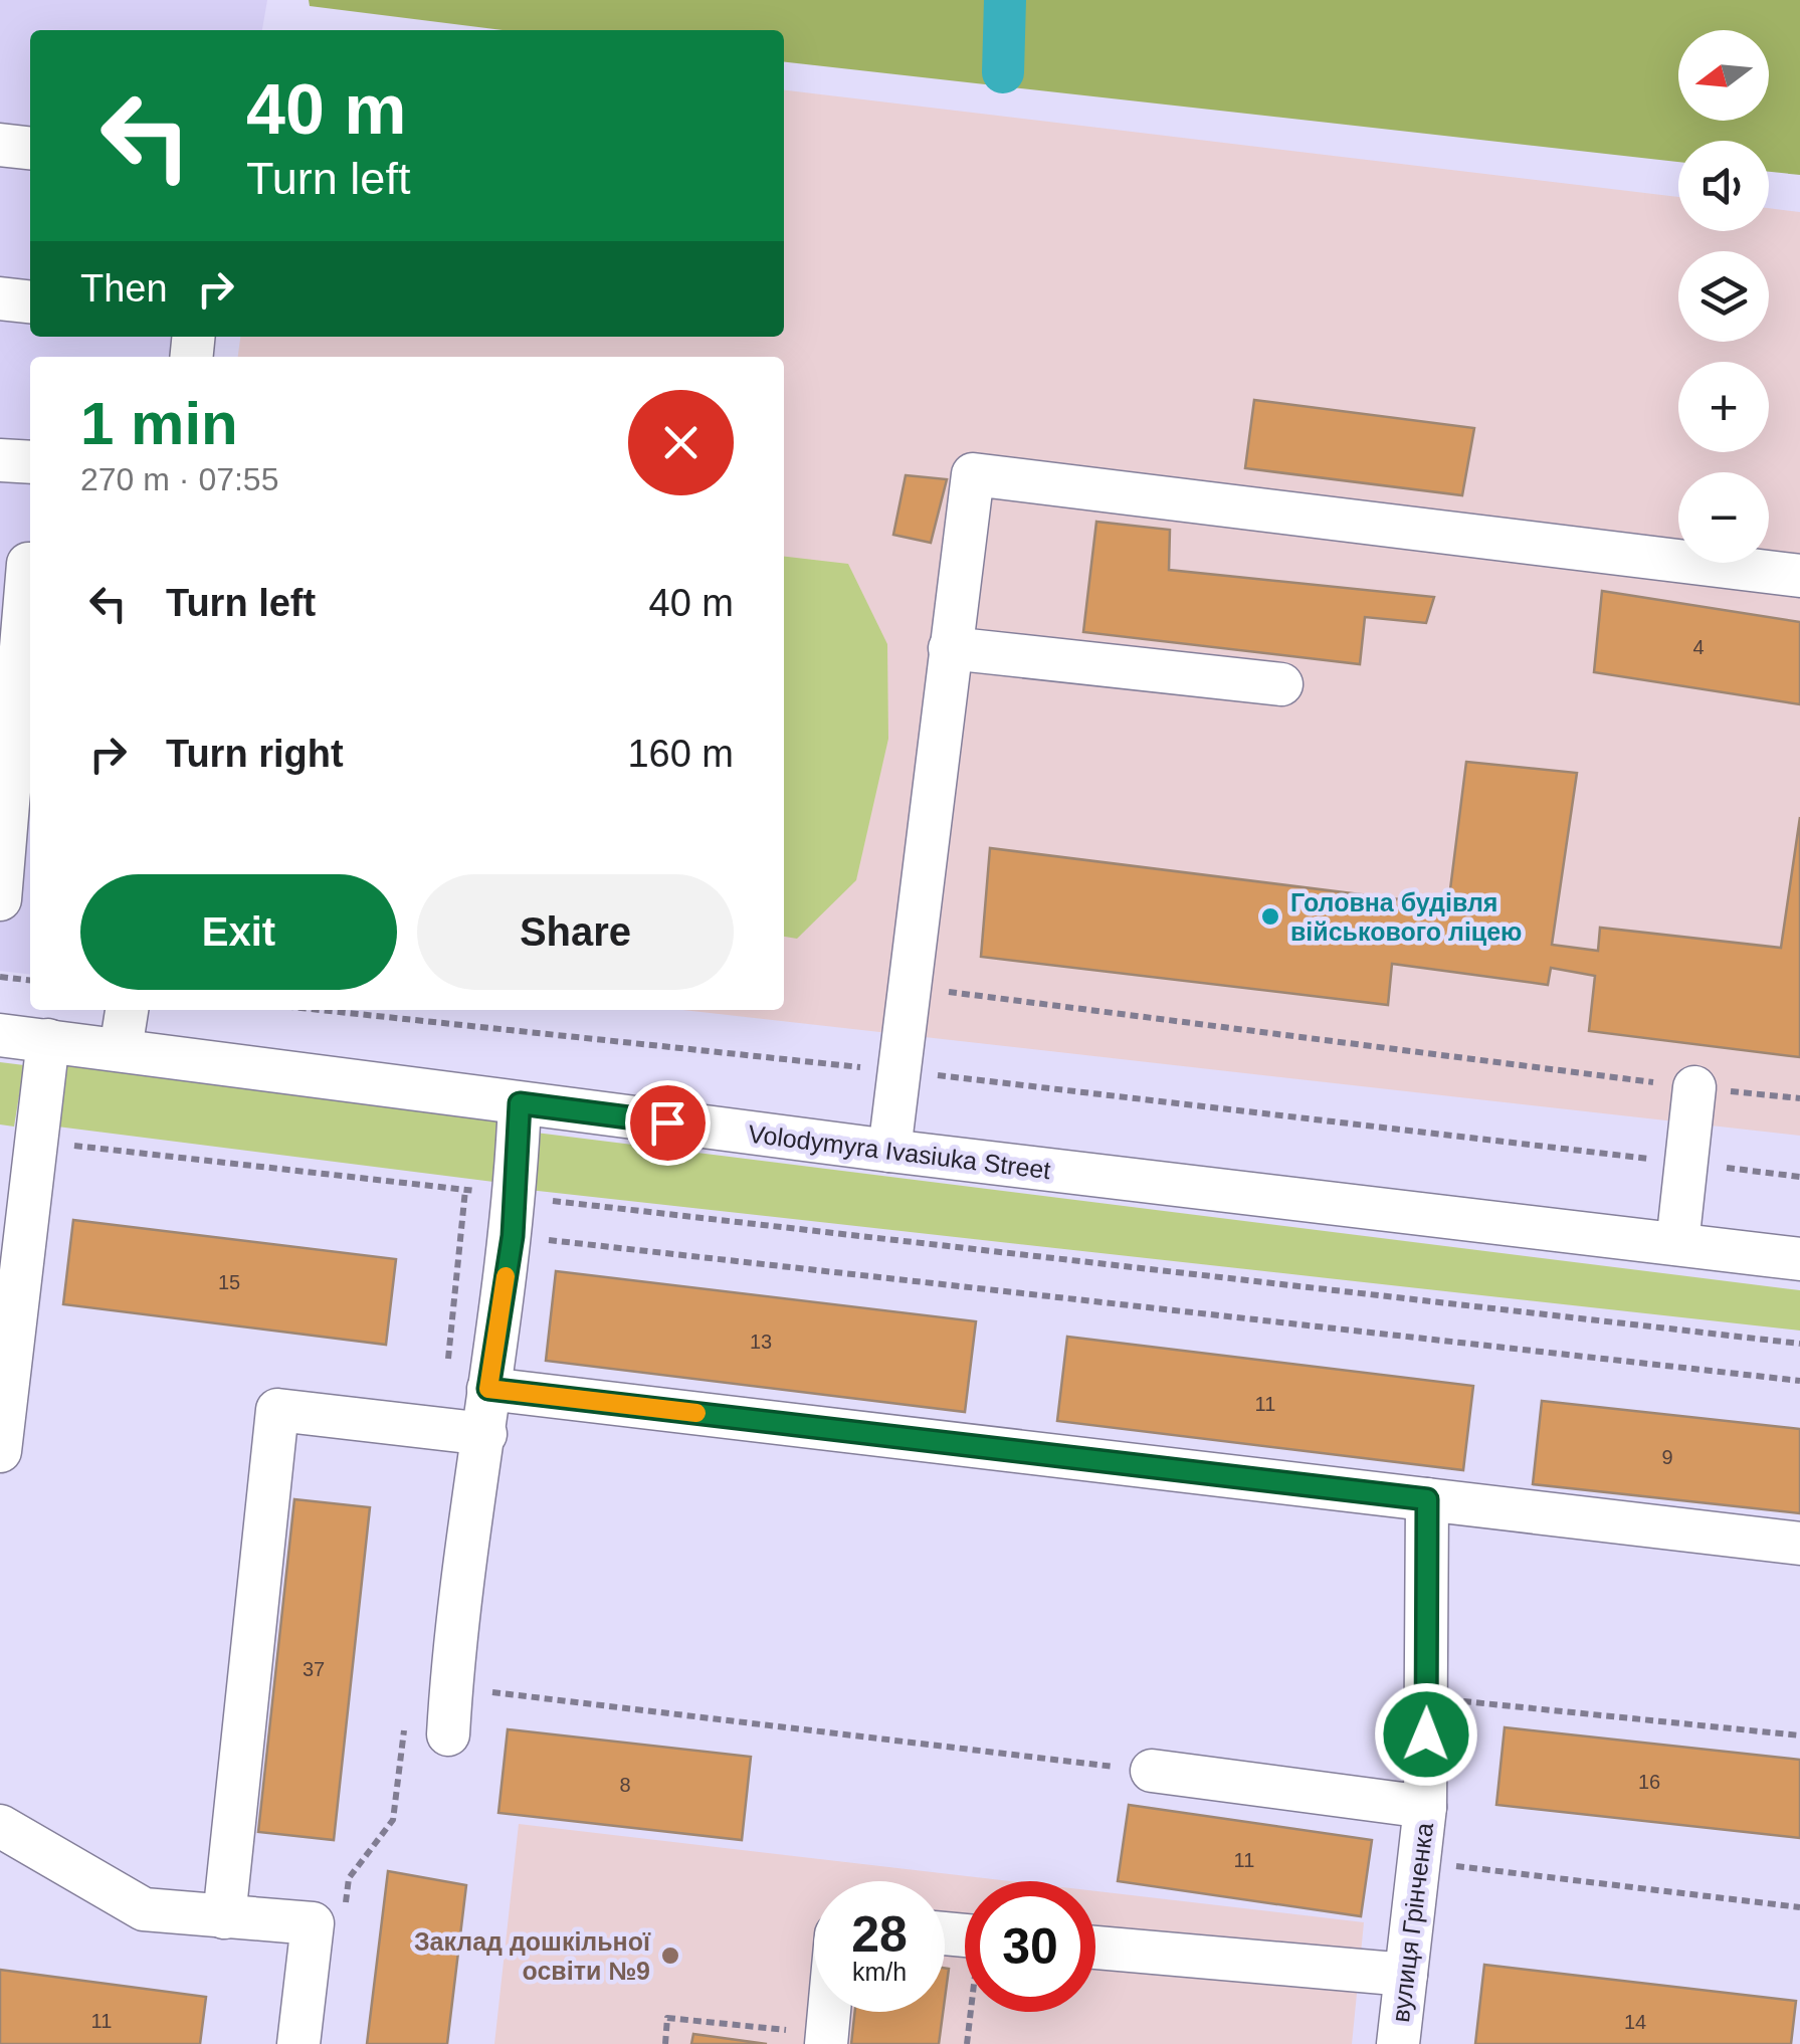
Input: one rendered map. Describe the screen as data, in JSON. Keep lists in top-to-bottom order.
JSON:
{
  "streets": {
    "street": ["Volodymyra Ivasiuka Street", "вулиця Грінченка"]
  },
  "places": ["Головна будівля військового ліцею", "Заклад дошкільної освіти №9"],
  "house_numbers": [
    "4",
    "15",
    "13",
    "11",
    "9",
    "37",
    "16",
    "8",
    "11",
    "11",
    "14"
  ],
  "north": "left",
  "page": {
    "map_buttons": ["+", "−"],
    "turn": ["40 m", "Turn left"],
    "then": "Then",
    "heading": ["1 min", "270 m · 07:55"],
    "list": [
      {
        "name": "Turn left",
        "value": "40 m"
      },
      {
        "name": "Turn right",
        "value": "160 m"
      }
    ],
    "buttons": ["Exit", "Share"],
    "speed": "28 km/h",
    "limit": "30"
  }
}
